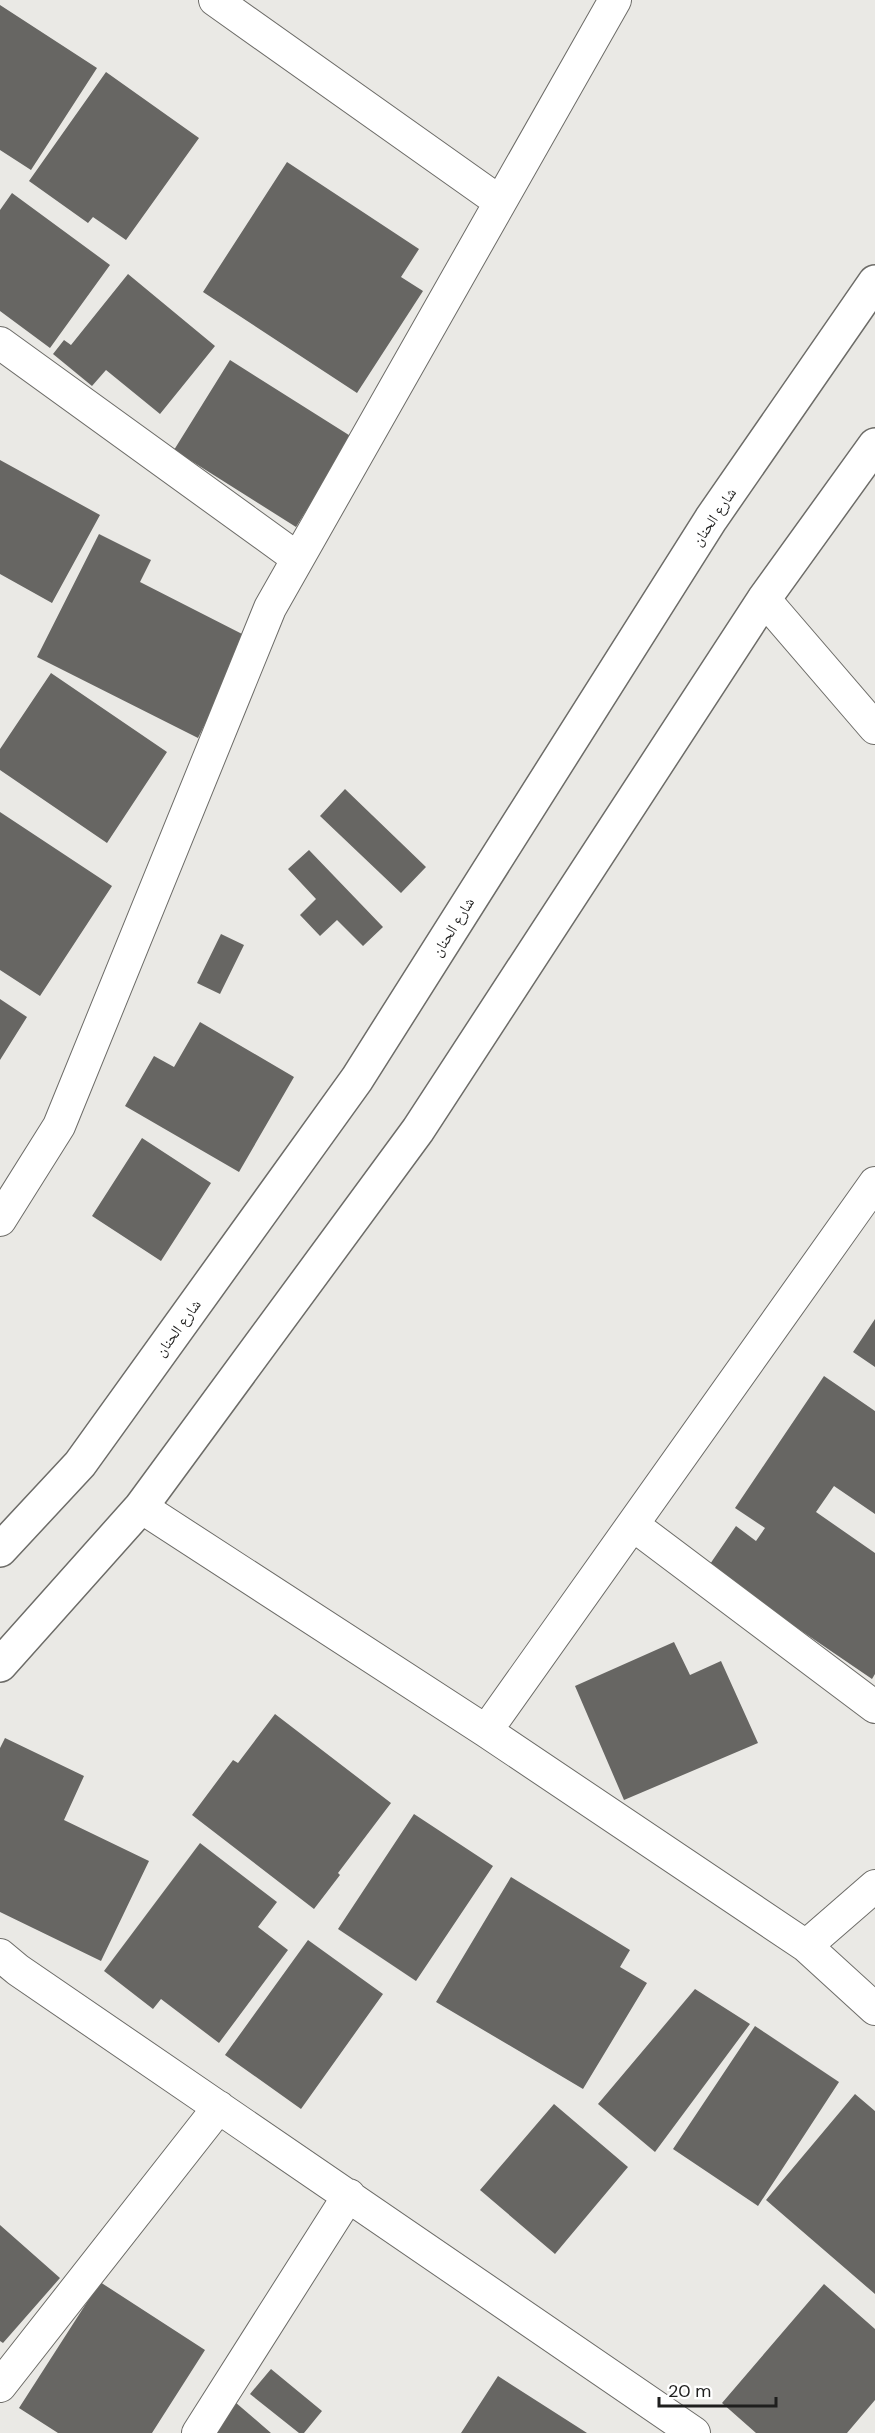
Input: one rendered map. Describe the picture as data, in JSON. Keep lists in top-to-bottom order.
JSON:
{
  "streets": {
    "main road": ["شارع الحنان"]
  },
  "scale_bar": "20 m"
}
